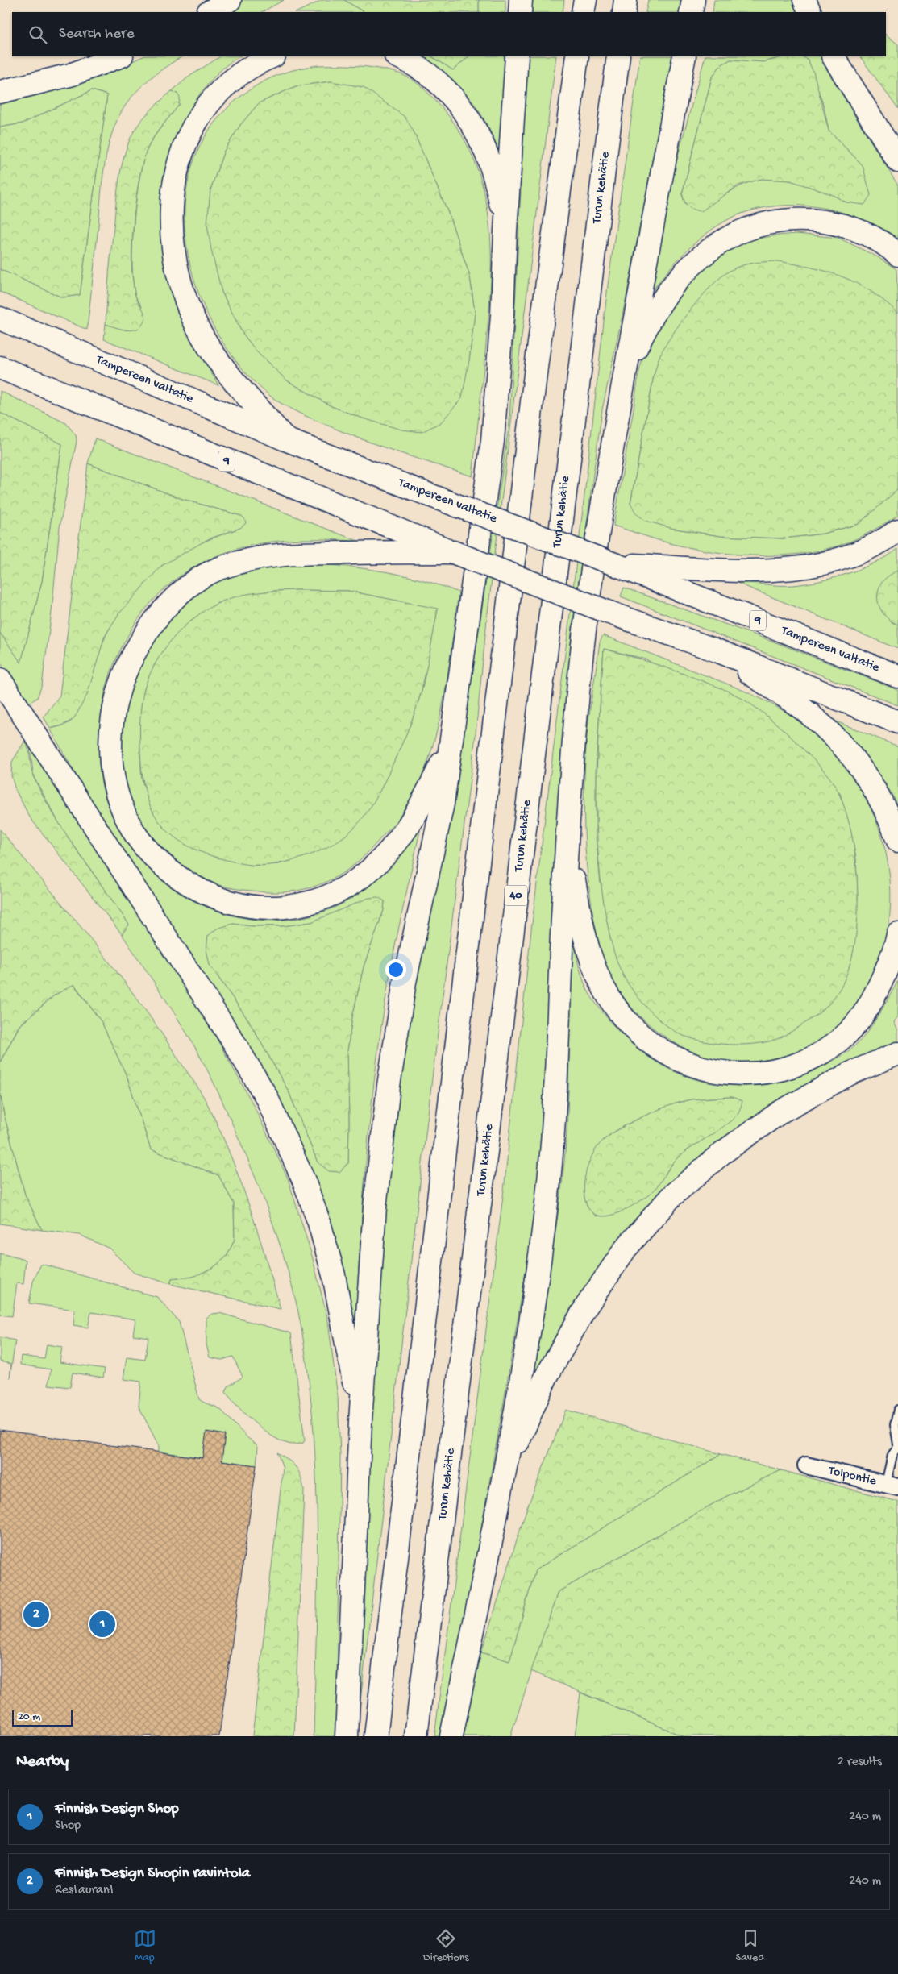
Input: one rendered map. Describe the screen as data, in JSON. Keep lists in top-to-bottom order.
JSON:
{
  "streets": {
    "highway": [
      "Turun kehätie",
      "Tampereen valtatie",
      "9",
      "40"
    ],
    "street": ["Tolpontie"]
  },
  "scale_bar": "20 m",
  "page": {
    "search": "Search here",
    "pins": ["2", "1"],
    "scale": "20 m",
    "heading": ["Nearby", "2 results"],
    "list": [
      {
        "mark": "1",
        "name": "Finnish Design Shop",
        "note": "Shop",
        "value": "240 m"
      },
      {
        "mark": "2",
        "name": "Finnish Design Shopin ravintola",
        "note": "Restaurant",
        "value": "240 m"
      }
    ],
    "nav": ["Map", "Directions", "Saved"]
  }
}
